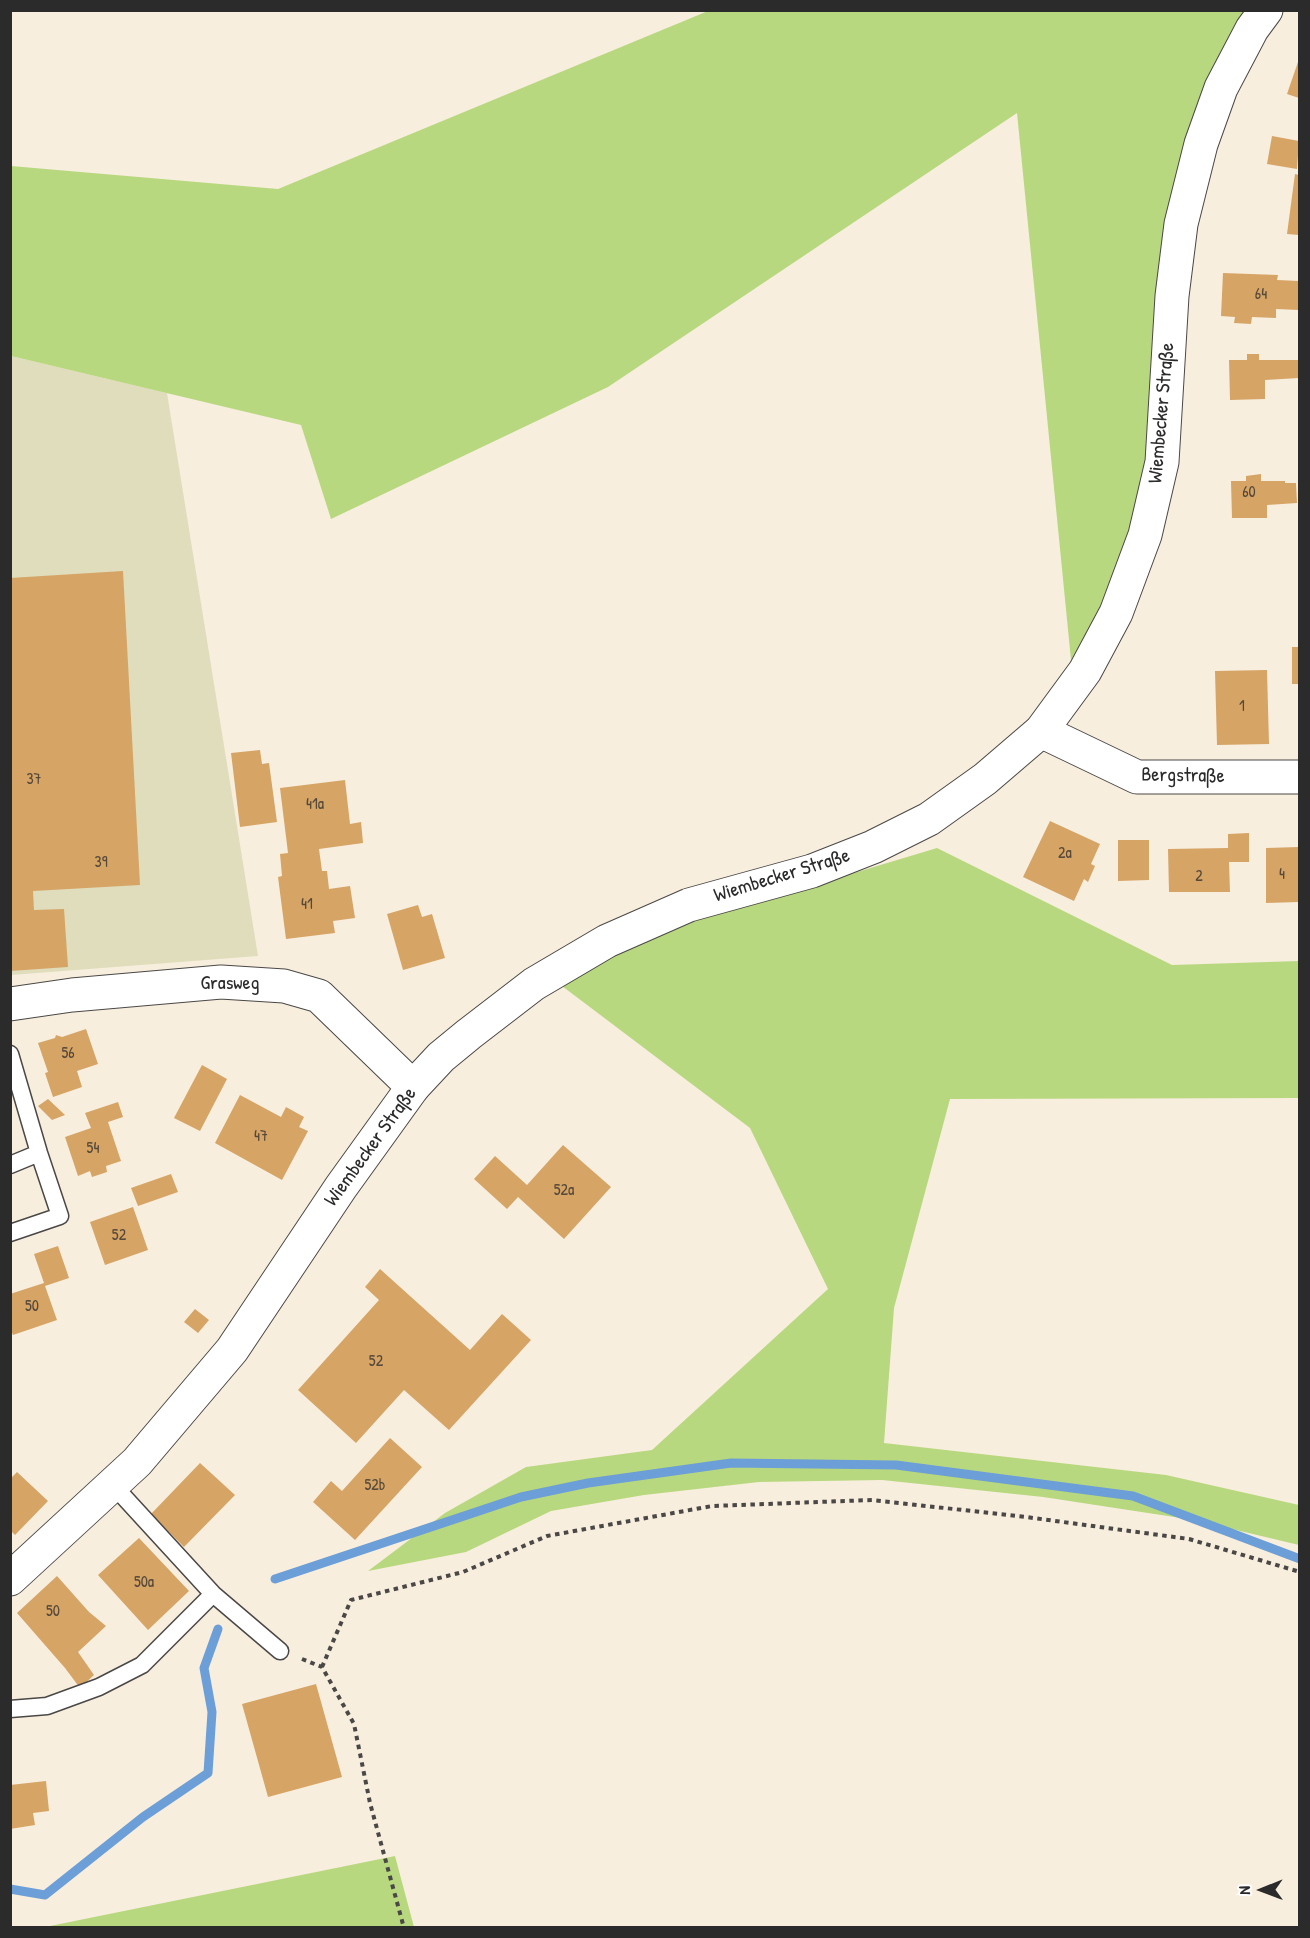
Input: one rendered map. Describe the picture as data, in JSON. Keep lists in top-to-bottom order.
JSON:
{
  "streets": {
    "street": ["Wiembecker Straße", "Bergstraße", "Grasweg"]
  },
  "crossings": [
    ["Wiembecker Straße", "Bergstraße"],
    ["Wiembecker Straße", "Grasweg"]
  ],
  "house_numbers": [
    "64",
    "60",
    "1",
    "37",
    "41a",
    "2a",
    "39",
    "4",
    "2",
    "41",
    "56",
    "47",
    "54",
    "52a",
    "52",
    "50",
    "52",
    "52b",
    "50a",
    "50"
  ],
  "north": "left"
}
